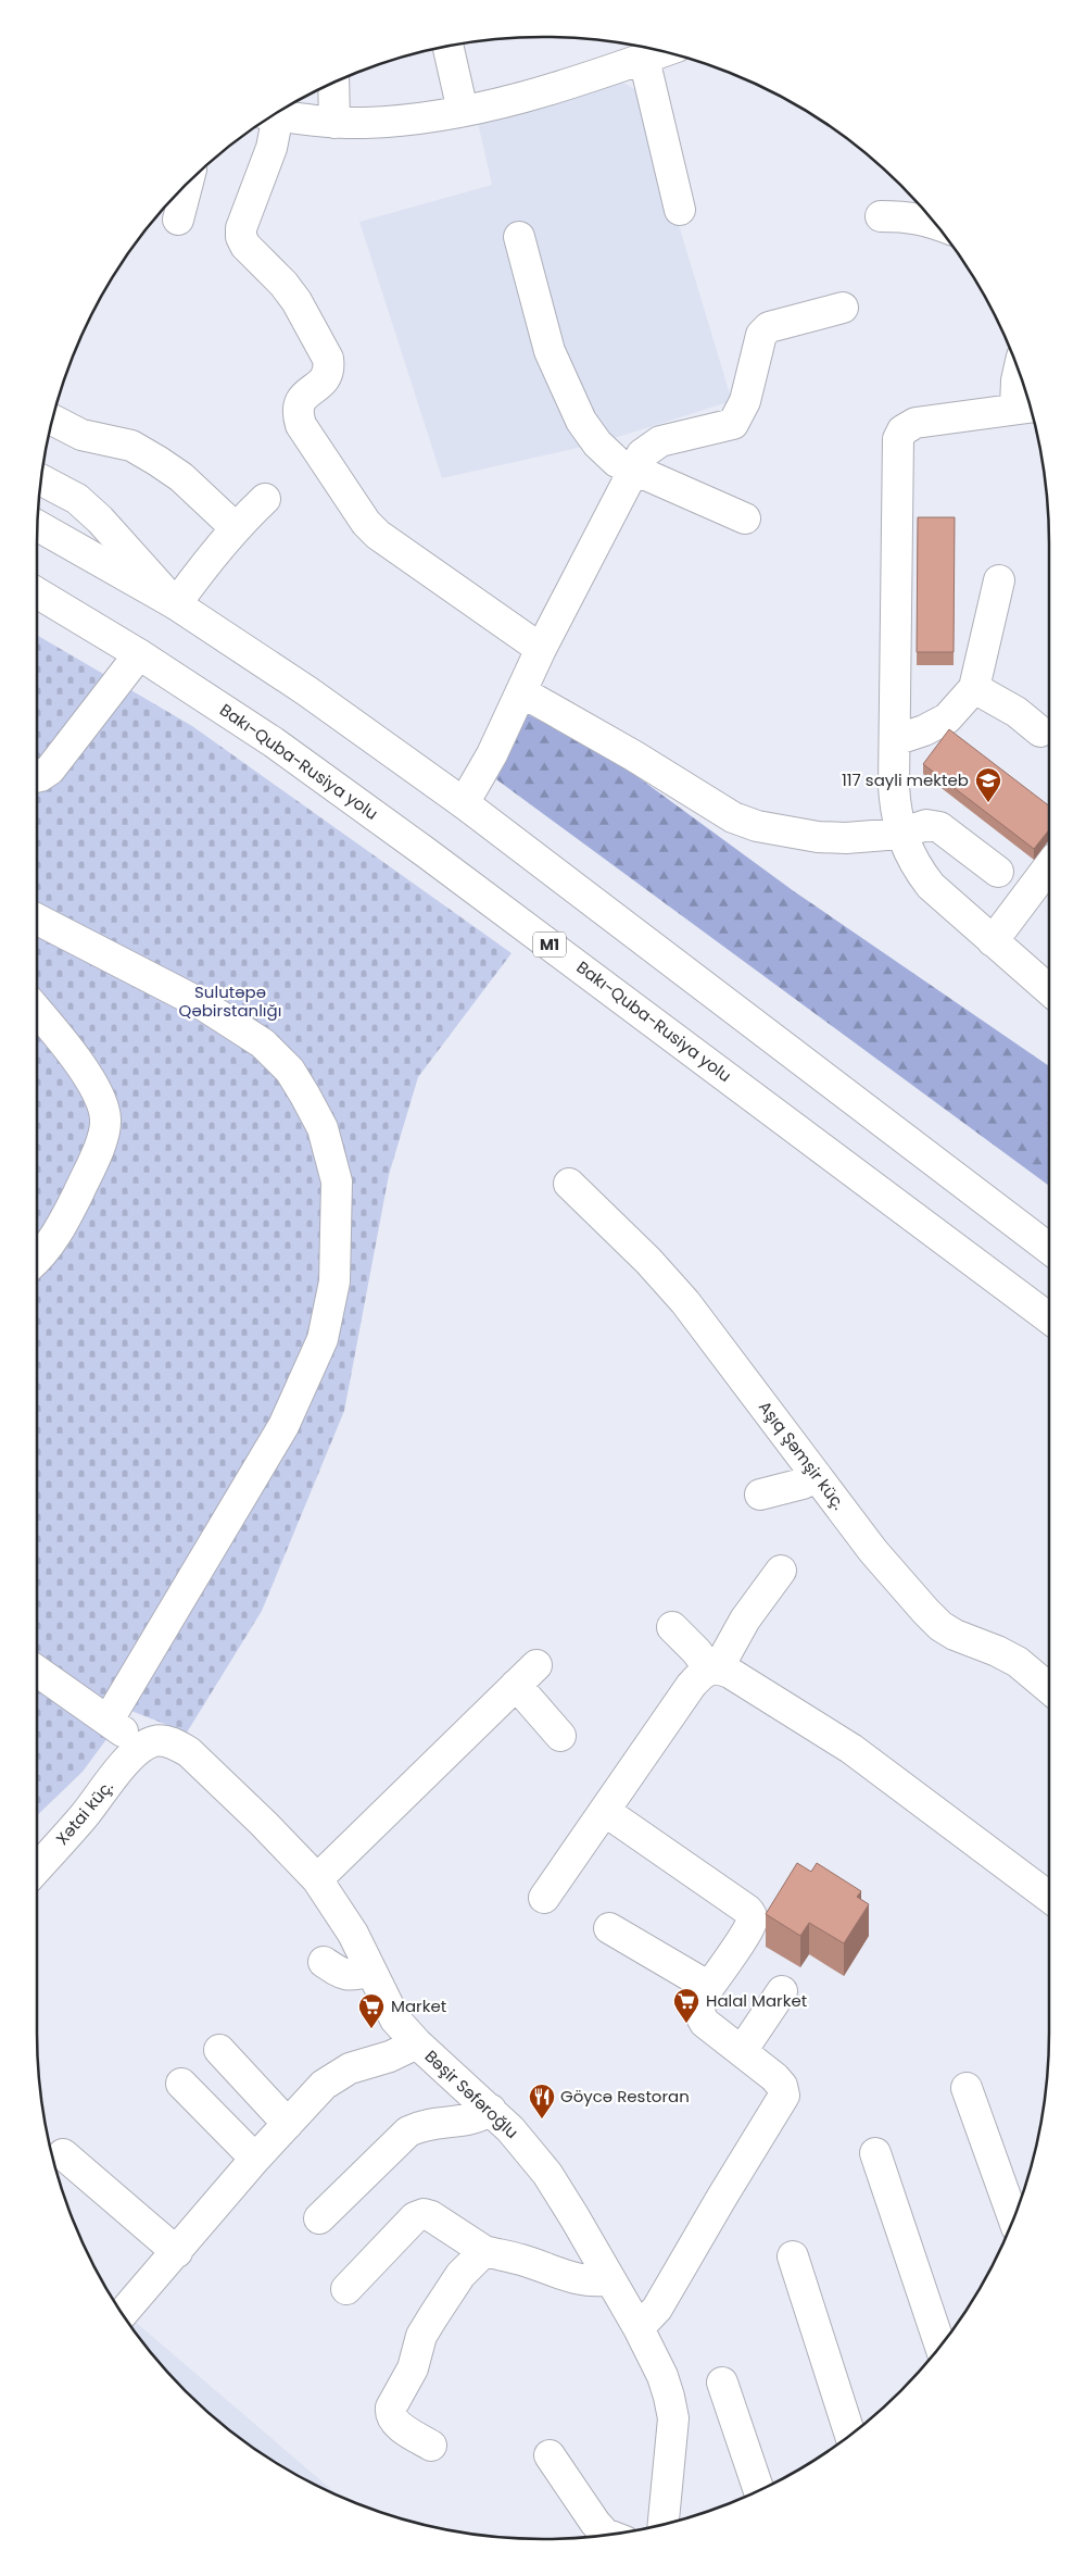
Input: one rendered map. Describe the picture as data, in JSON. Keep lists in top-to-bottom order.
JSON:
{
  "streets": {
    "main road": [
      "Bakı-Quba-Rusiya yolu",
      "M1",
      "Aşıq Şəmşir küç.",
      "Xətai küç.",
      "Bəşir Səfəroğlu"
    ]
  },
  "crossings": [
    ["Xətai küç.", "Bəşir Səfəroğlu"]
  ],
  "parks": ["Sulutəpə Qəbirstanlığı"],
  "places": {
    "school or university": ["117 sayli mekteb"],
    "supermarket": ["Halal Market", "Market"],
    "restaurant": ["Göycə Restoran"]
  }
}
